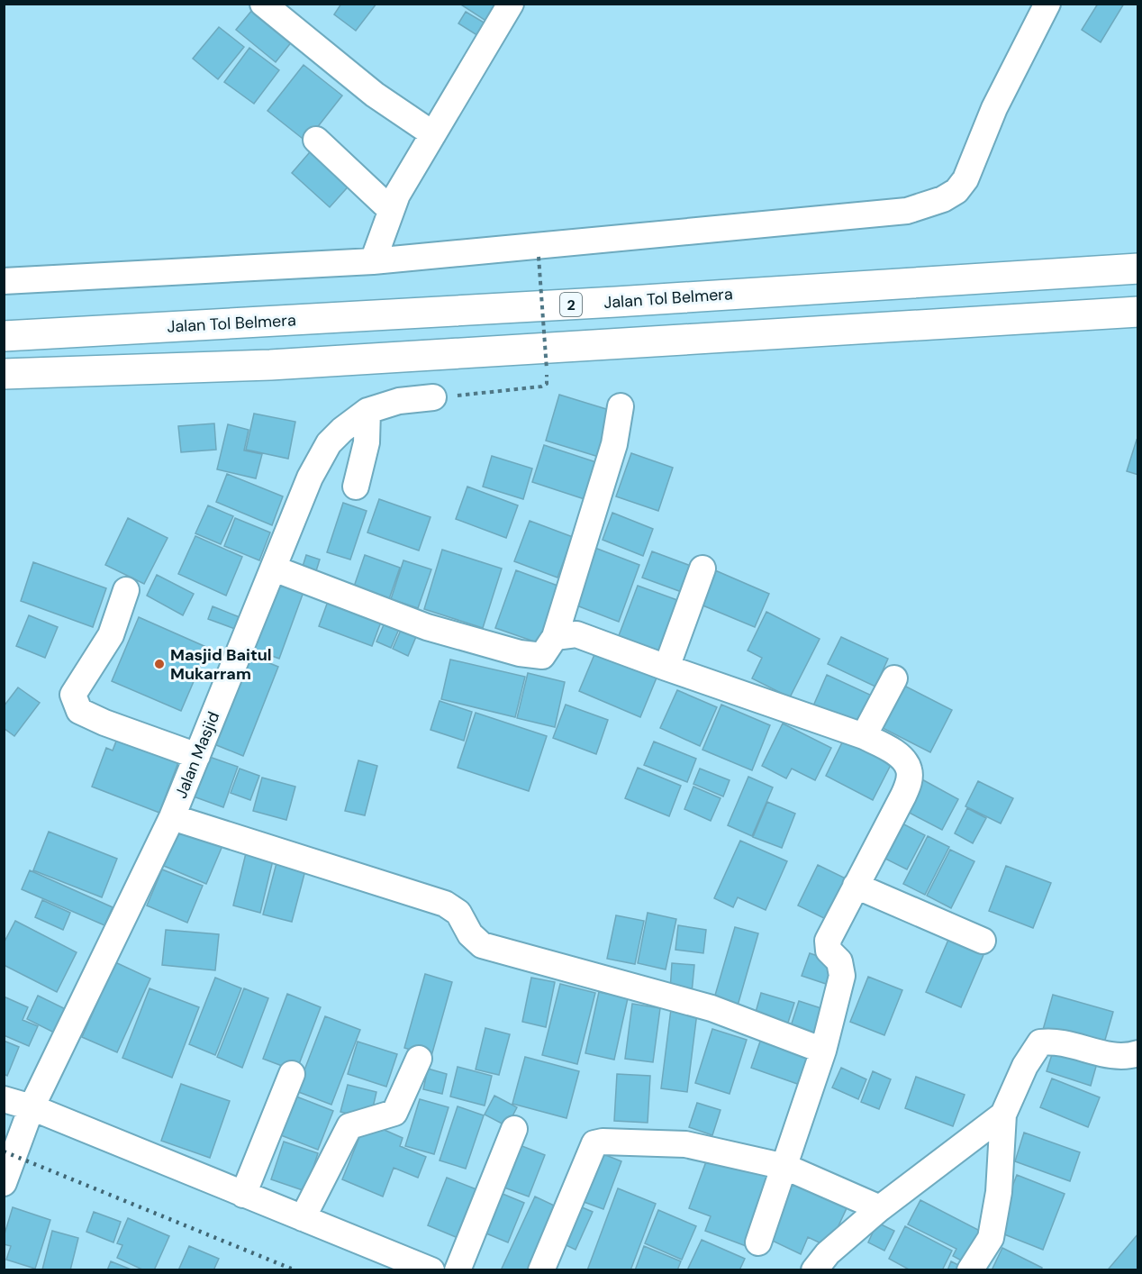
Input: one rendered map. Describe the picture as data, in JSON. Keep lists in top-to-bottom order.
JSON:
{
  "streets": {
    "highway": ["Jalan Tol Belmera", "2"],
    "street": ["Jalan Masjid"]
  },
  "places": ["Masjid Baitul Mukarram"]
}
